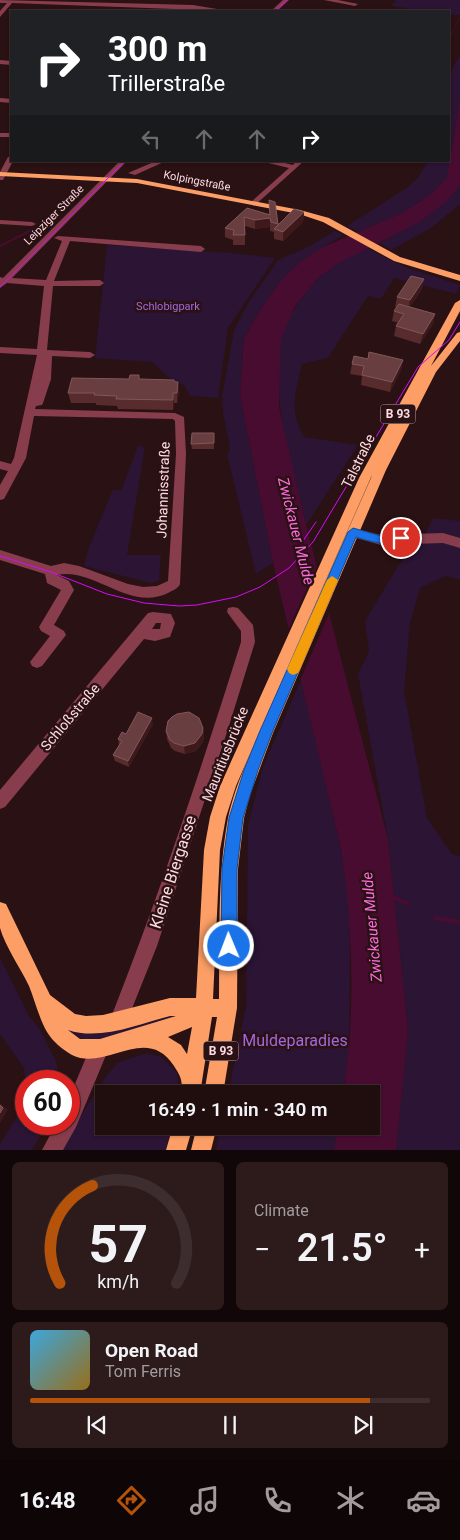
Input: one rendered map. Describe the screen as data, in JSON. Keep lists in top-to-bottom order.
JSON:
{
  "streets": {
    "main road": [
      "Kolpingstraße",
      "B 93",
      "Talstraße",
      "Mauritiusbrücke"
    ],
    "street": [
      "Leipziger Straße",
      "Johannisstraße",
      "Schloßstraße",
      "Kleine Biergasse"
    ]
  },
  "crossings": [
    ["Kolpingstraße", "Leipziger Straße"],
    ["B 93", "Talstraße"],
    ["B 93", "Mauritiusbrücke"],
    ["Talstraße", "Mauritiusbrücke"]
  ],
  "water": ["Zwickauer Mulde"],
  "parks": ["Schlobigpark", "Muldeparadies"],
  "page": {
    "turn": ["300 m", "Trillerstraße"],
    "limit": "60",
    "trip": "16:49 · 1 min · 340 m",
    "tile": "Climate",
    "heat": ["−", "21.5°", "+"],
    "song": ["Open Road", "Tom Ferris"],
    "tabs": "16:48",
    "gauge": ["57", "km/h"]
  }
}
